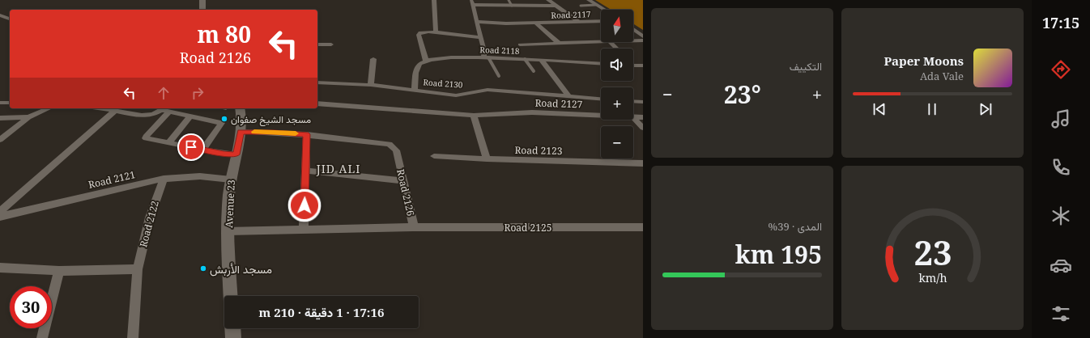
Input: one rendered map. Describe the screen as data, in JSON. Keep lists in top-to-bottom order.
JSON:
{
  "streets": {
    "street": [
      "Road 2117",
      "Road 2118",
      "Road 2130",
      "Road 2127",
      "Road 2123",
      "Road 2121",
      "Road 2126",
      "Avenue 23",
      "Road 2122",
      "Road 2125"
    ]
  },
  "crossings": [
    ["Road 2121", "Avenue 23"],
    ["Road 2121", "Road 2122"],
    ["Road 2126", "Avenue 23"],
    ["Road 2126", "Road 2125"]
  ],
  "districts": ["JID ALI"],
  "places": ["مسجد الشيخ صفوان", "مسجد الأربش"],
  "north": "top",
  "page": {
    "tabs": "17:15",
    "tile": [
      "التكييف",
      ["المدى · 39%", "195 km"]
    ],
    "map_buttons": ["+", "−"],
    "turn": ["80 m", "Road 2126"],
    "song": ["Paper Moons", "Ada Vale"],
    "heat": ["−", "23°", "+"],
    "limit": "30",
    "trip": "17:16 · 1 دقيقة · 210 m",
    "gauge": ["23", "km/h"]
  }
}
